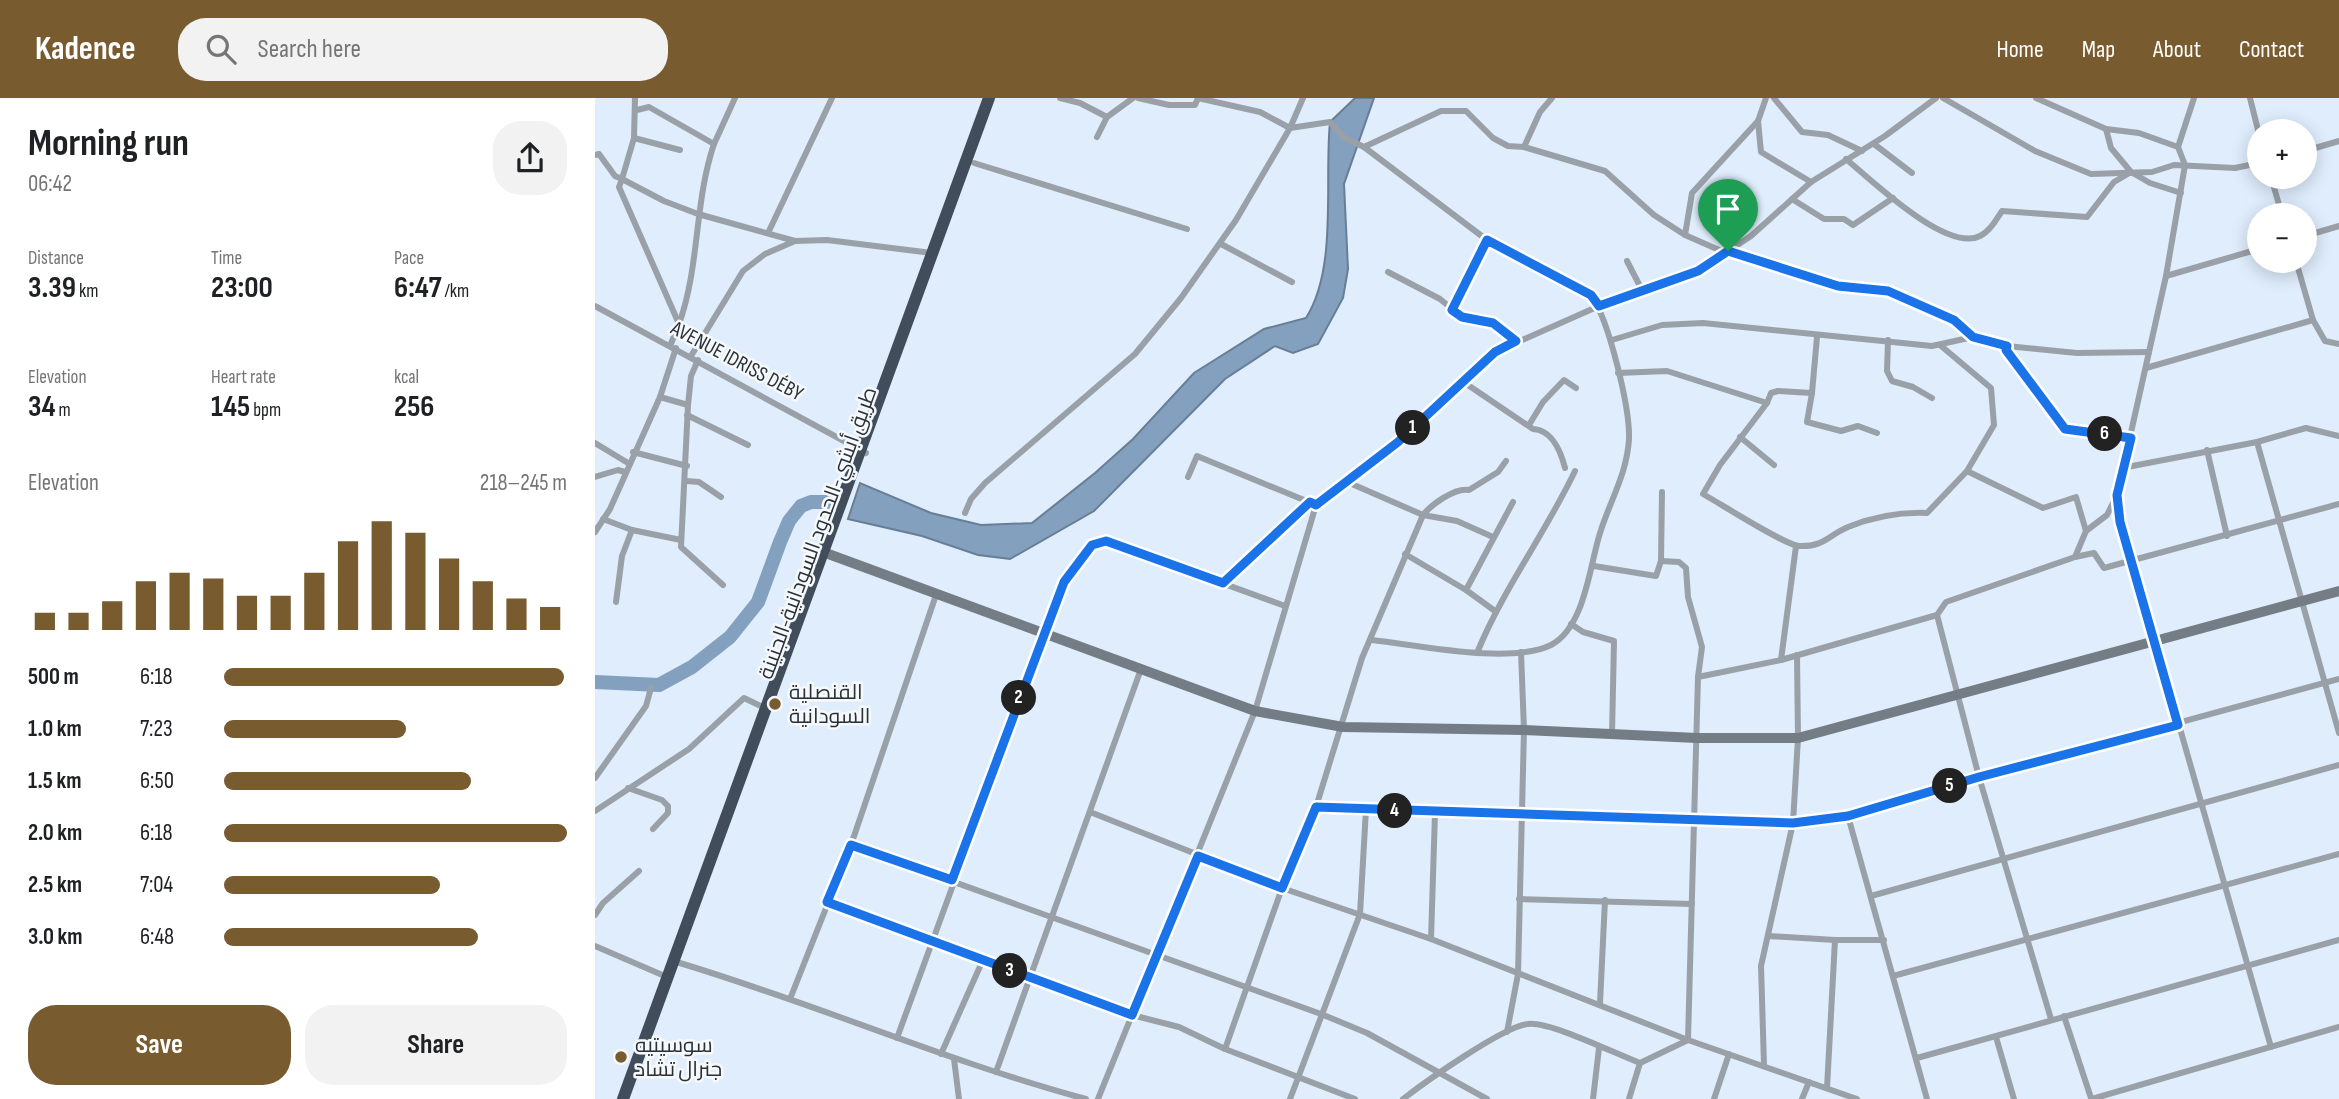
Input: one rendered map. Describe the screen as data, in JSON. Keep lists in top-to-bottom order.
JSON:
{
  "streets": {
    "highway": ["طريق أبشي-الحدود السودانية-الجنينة"],
    "street": ["AVENUE IDRISS DÉBY"]
  },
  "crossings": [
    ["AVENUE IDRISS DÉBY", "طريق أبشي-الحدود السودانية-الجنينة"]
  ],
  "places": ["القنصلية السودانية", "سوسيتيه جنرال تشاد"],
  "page": {
    "header": "Kadence",
    "search": "Search here",
    "nav": [
      "Home",
      "Map",
      "About",
      "Contact"
    ],
    "heading": ["Morning run", "06:42"],
    "map_buttons": ["+", "−"],
    "stats": [
      ["Distance", "3.39 km"],
      ["Time", "23:00"],
      ["Pace", "6:47 /km"],
      ["Elevation", "34 m"],
      ["Heart rate", "145 bpm"],
      ["kcal", "256"]
    ],
    "pins": [
      "1",
      "6",
      "2",
      "5",
      "4",
      "3"
    ],
    "chart": ["Elevation", "218–245 m"],
    "list": [
      {
        "name": "500 m",
        "note": "6:18"
      },
      {
        "name": "1.0 km",
        "note": "7:23"
      },
      {
        "name": "1.5 km",
        "note": "6:50"
      },
      {
        "name": "2.0 km",
        "note": "6:18"
      },
      {
        "name": "2.5 km",
        "note": "7:04"
      },
      {
        "name": "3.0 km",
        "note": "6:48"
      }
    ],
    "buttons": ["Save", "Share"]
  }
}
